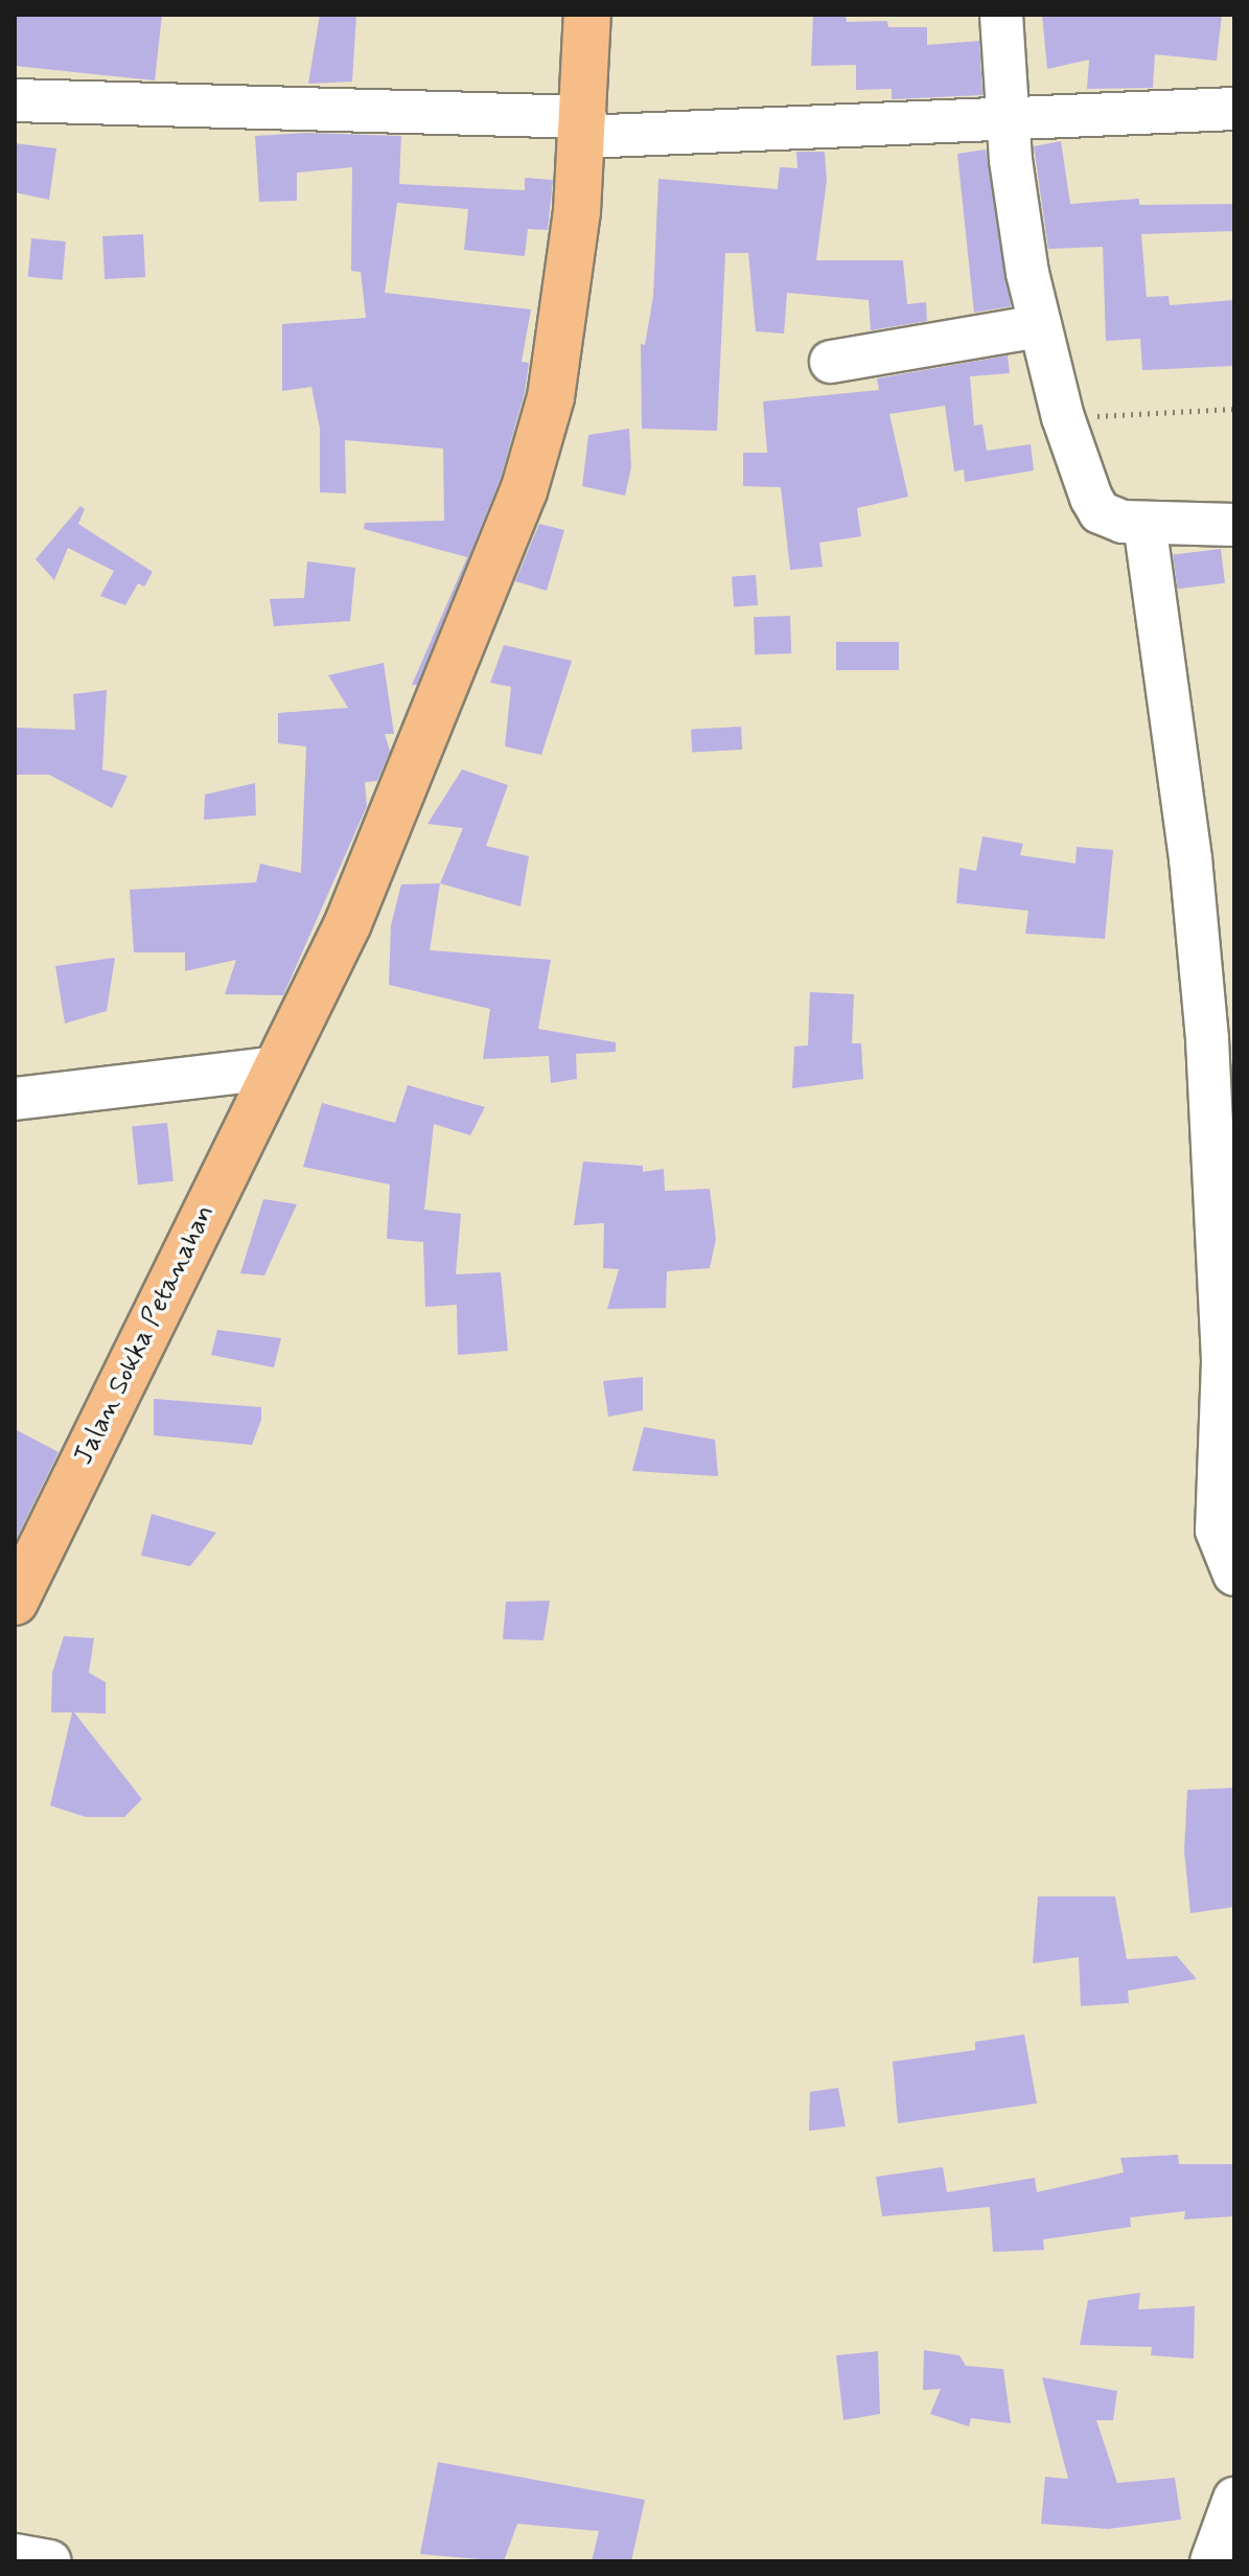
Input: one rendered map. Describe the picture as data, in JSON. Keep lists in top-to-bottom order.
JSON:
{
  "streets": {
    "main road": ["Jalan Sokka Petanahan"]
  }
}
